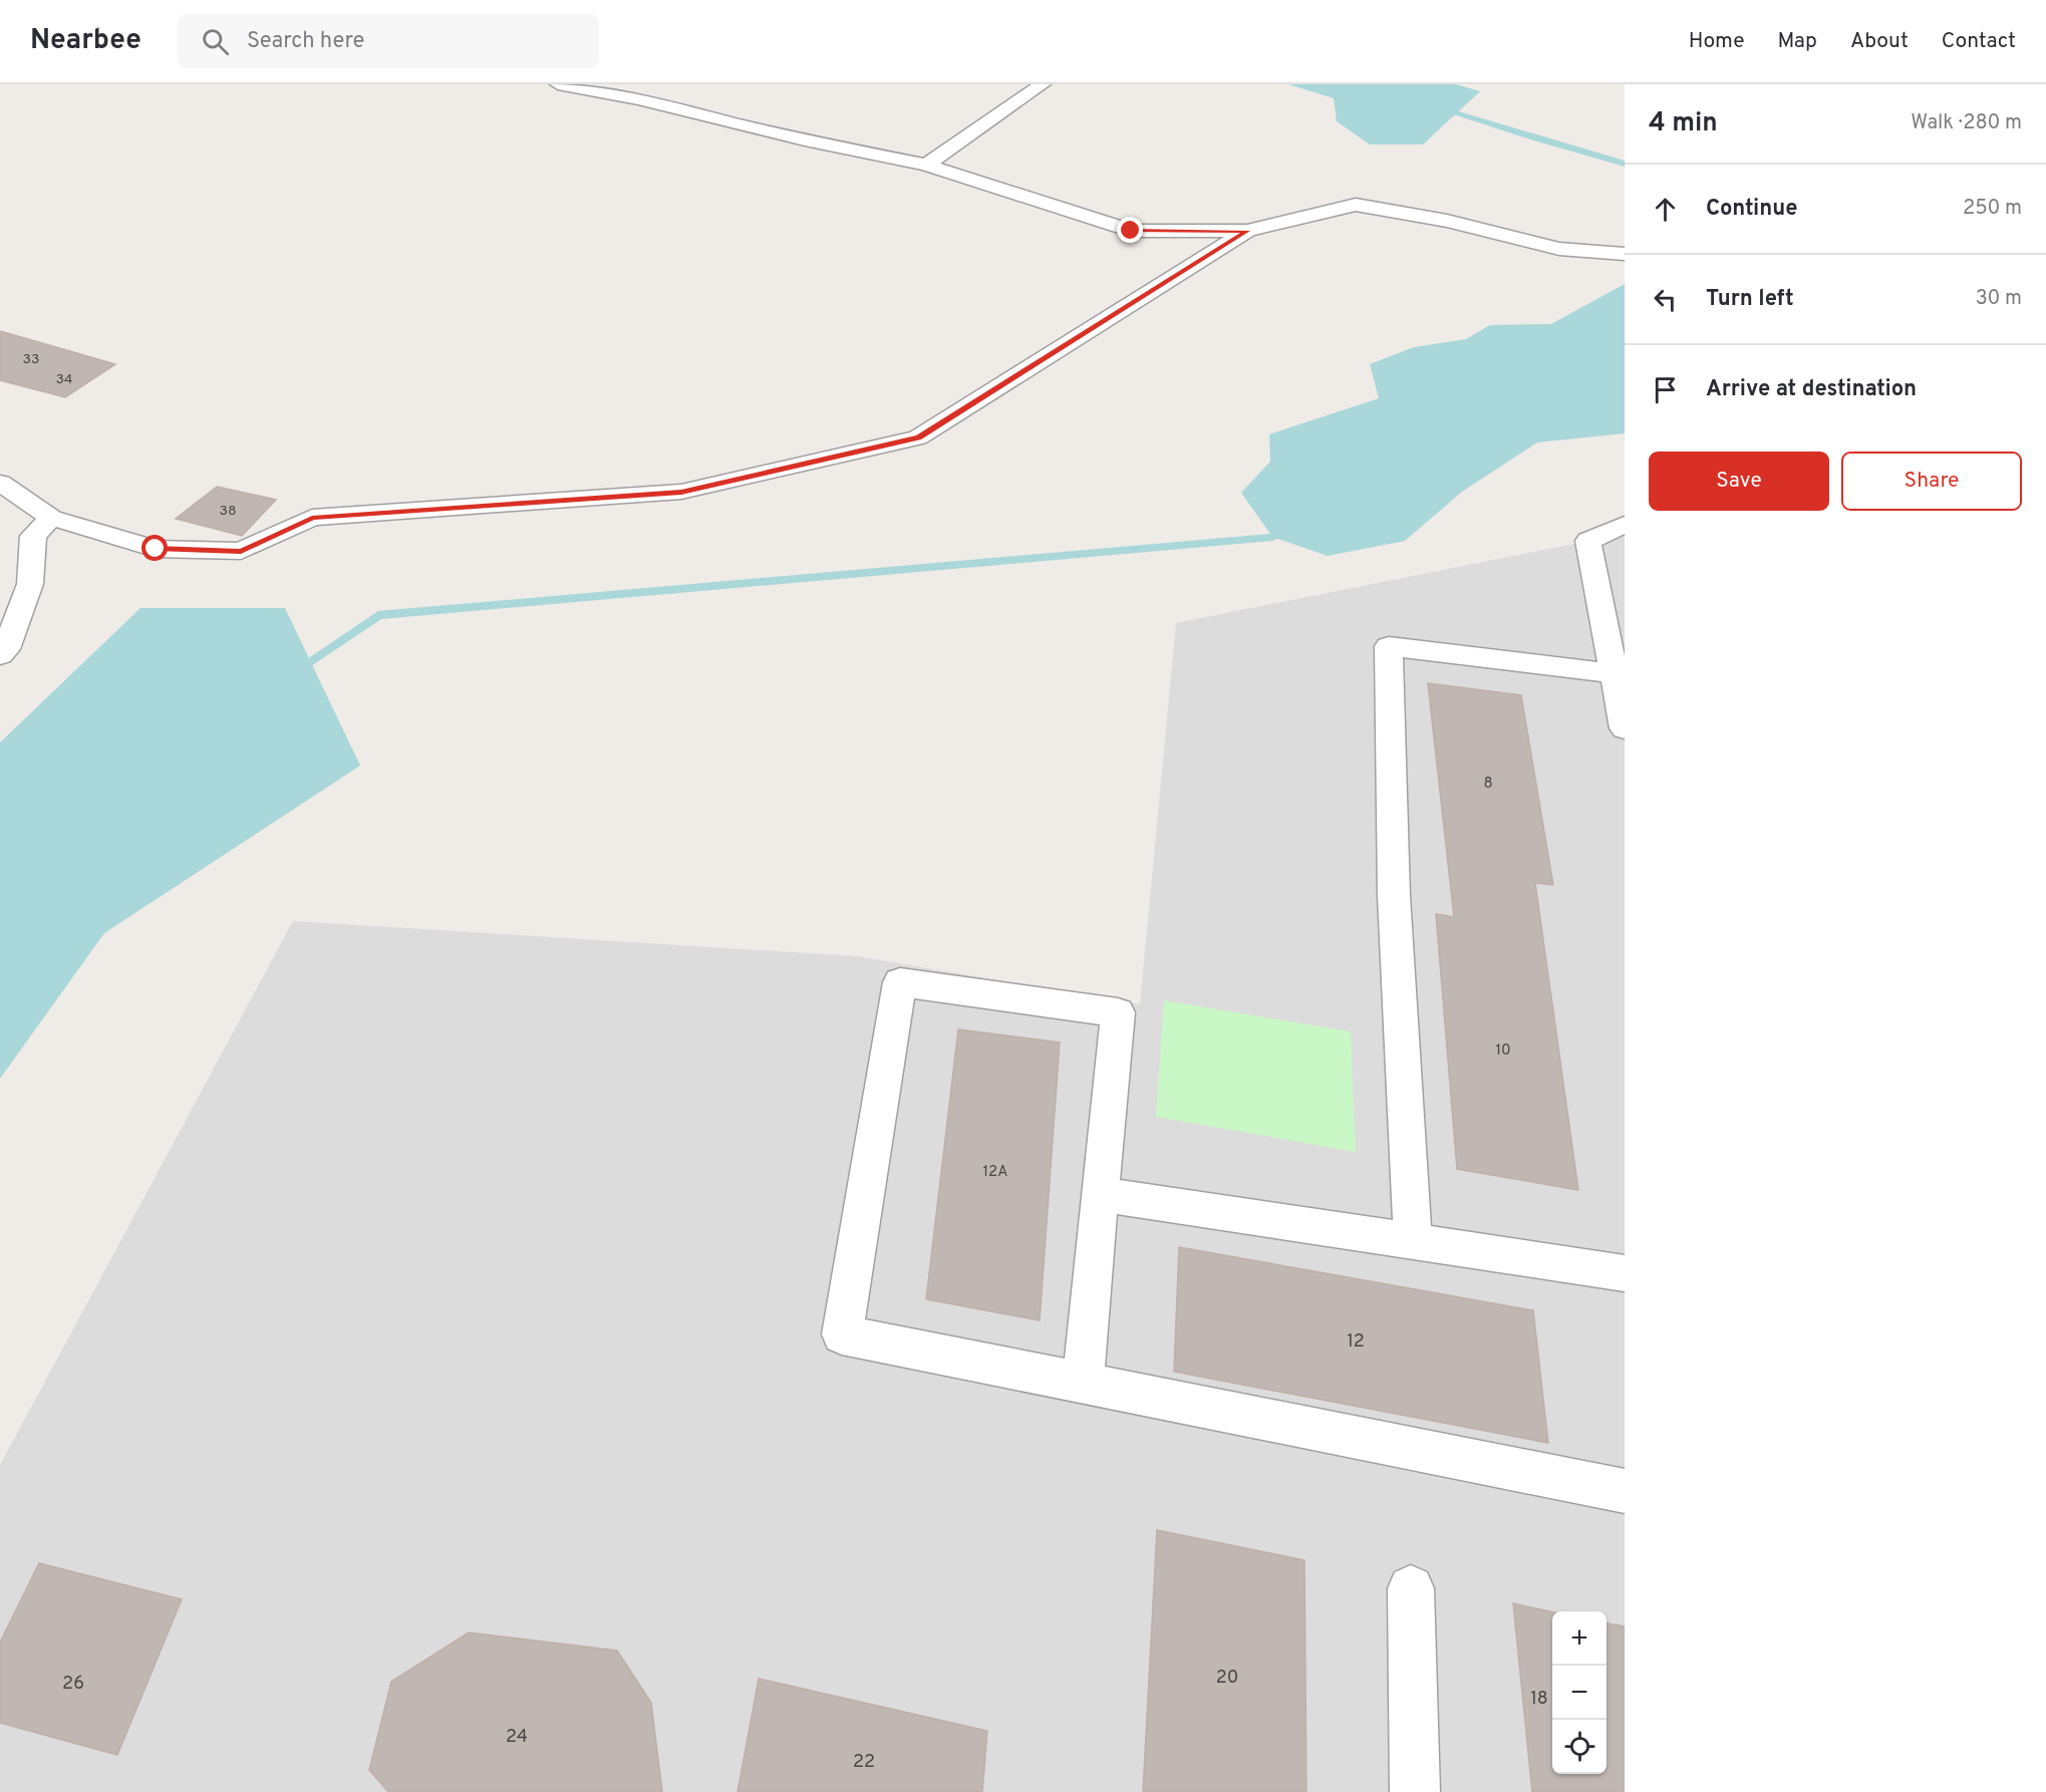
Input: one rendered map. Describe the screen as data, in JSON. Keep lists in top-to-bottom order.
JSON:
{
  "house_numbers": [
    "33",
    "34",
    "38",
    "8",
    "10",
    "12А",
    "12",
    "20",
    "26",
    "18",
    "24",
    "22"
  ],
  "page": {
    "header": "Nearbee",
    "search": "Search here",
    "nav": [
      "Home",
      "Map",
      "About",
      "Contact"
    ],
    "heading": ["4 min", "Walk · 280 m"],
    "list": [
      ["Continue", "250 m"],
      ["Turn left", "30 m"],
      "Arrive at destination"
    ],
    "buttons": ["Save", "Share"],
    "map_buttons": ["+", "−"]
  }
}
